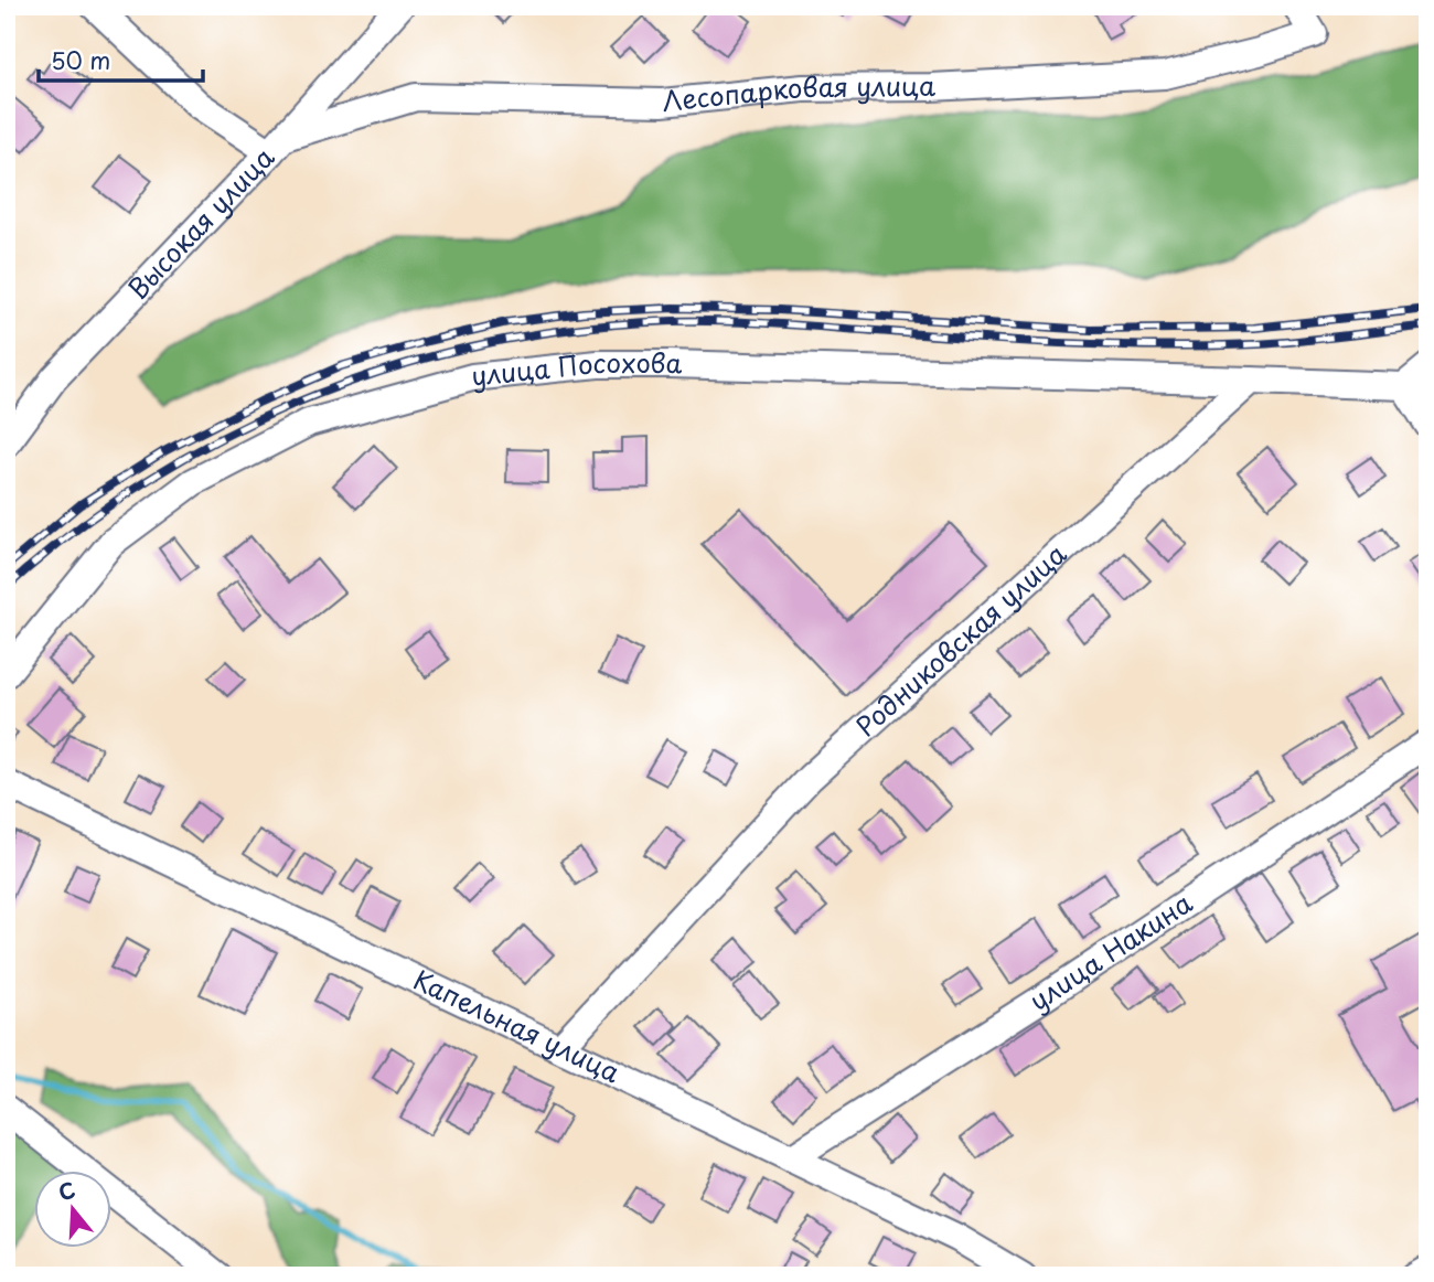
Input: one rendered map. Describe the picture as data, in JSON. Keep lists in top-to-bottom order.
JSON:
{
  "streets": {
    "street": [
      "Лесопарковая улица",
      "Высокая улица",
      "улица Посохова",
      "Родниковская улица",
      "улица Накина",
      "Капельная улица"
    ]
  },
  "crossings": [
    ["Лесопарковая улица", "Высокая улица"],
    ["улица Посохова", "Родниковская улица"],
    ["Родниковская улица", "Капельная улица"],
    ["улица Накина", "Капельная улица"]
  ],
  "scale_bar": "50 m",
  "north": "top"
}
